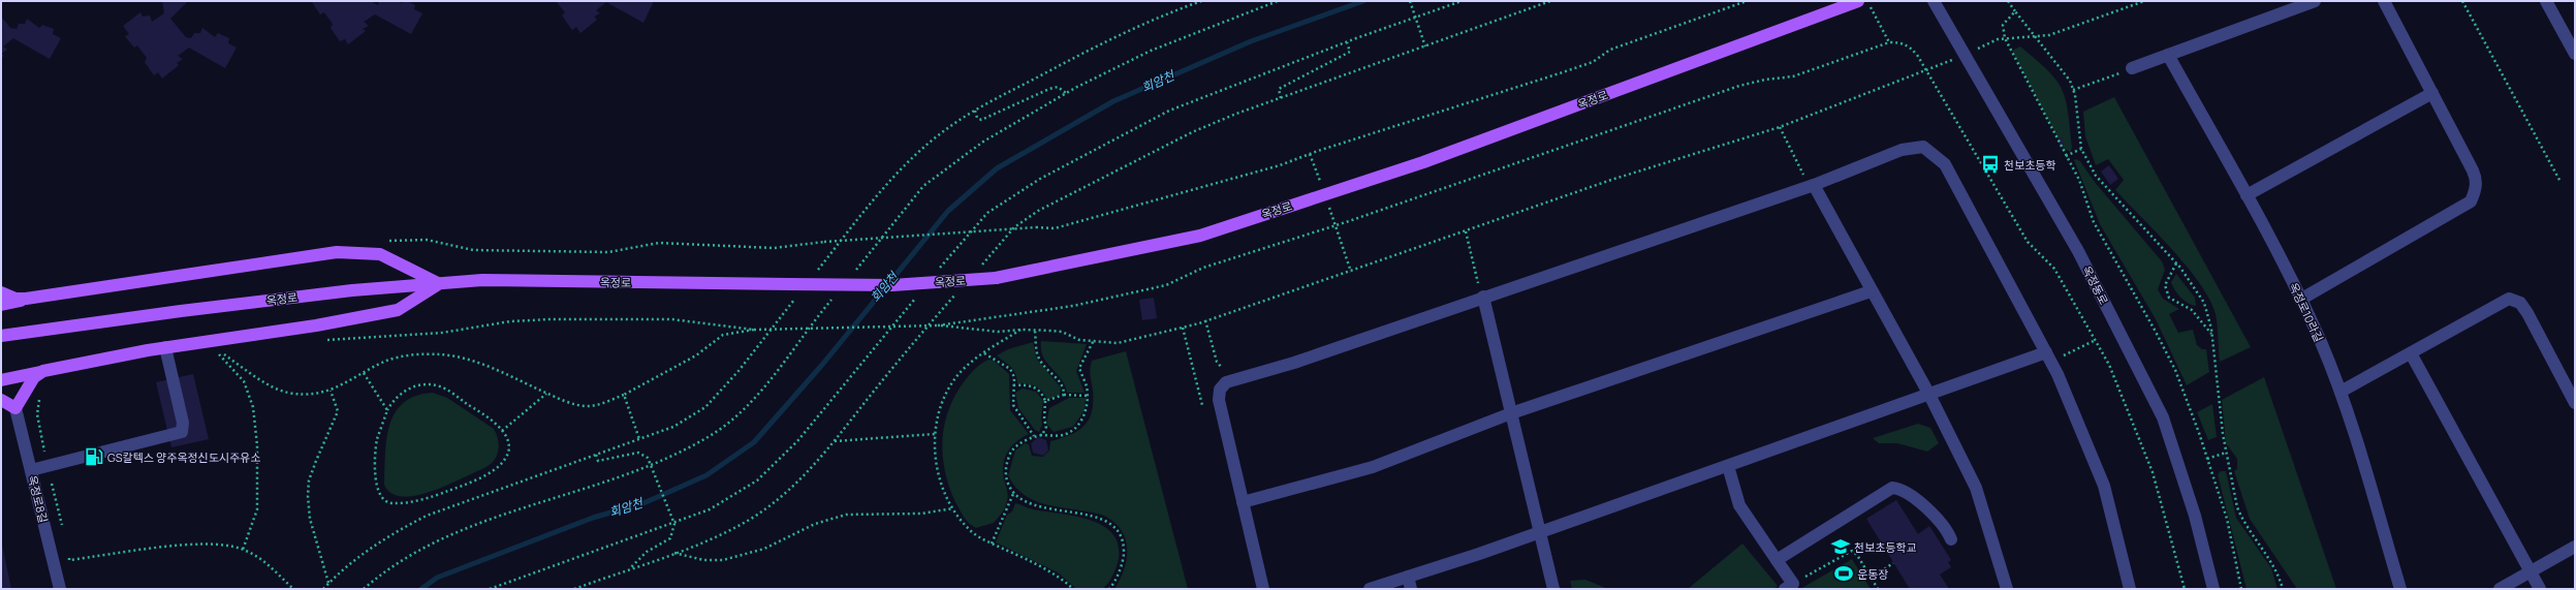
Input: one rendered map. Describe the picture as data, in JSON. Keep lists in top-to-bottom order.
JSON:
{
  "streets": {
    "main road": ["옥정로"],
    "street": ["옥정동로", "옥정로10라길", "옥정로8길"]
  },
  "water": ["회암천"],
  "places": {
    "bus stop": ["천보초등학"],
    "fuel station": ["GS칼텍스 양주옥정신도시주유소"],
    "school or university": ["천보초등학교"],
    "sports": ["운동장"]
  }
}
